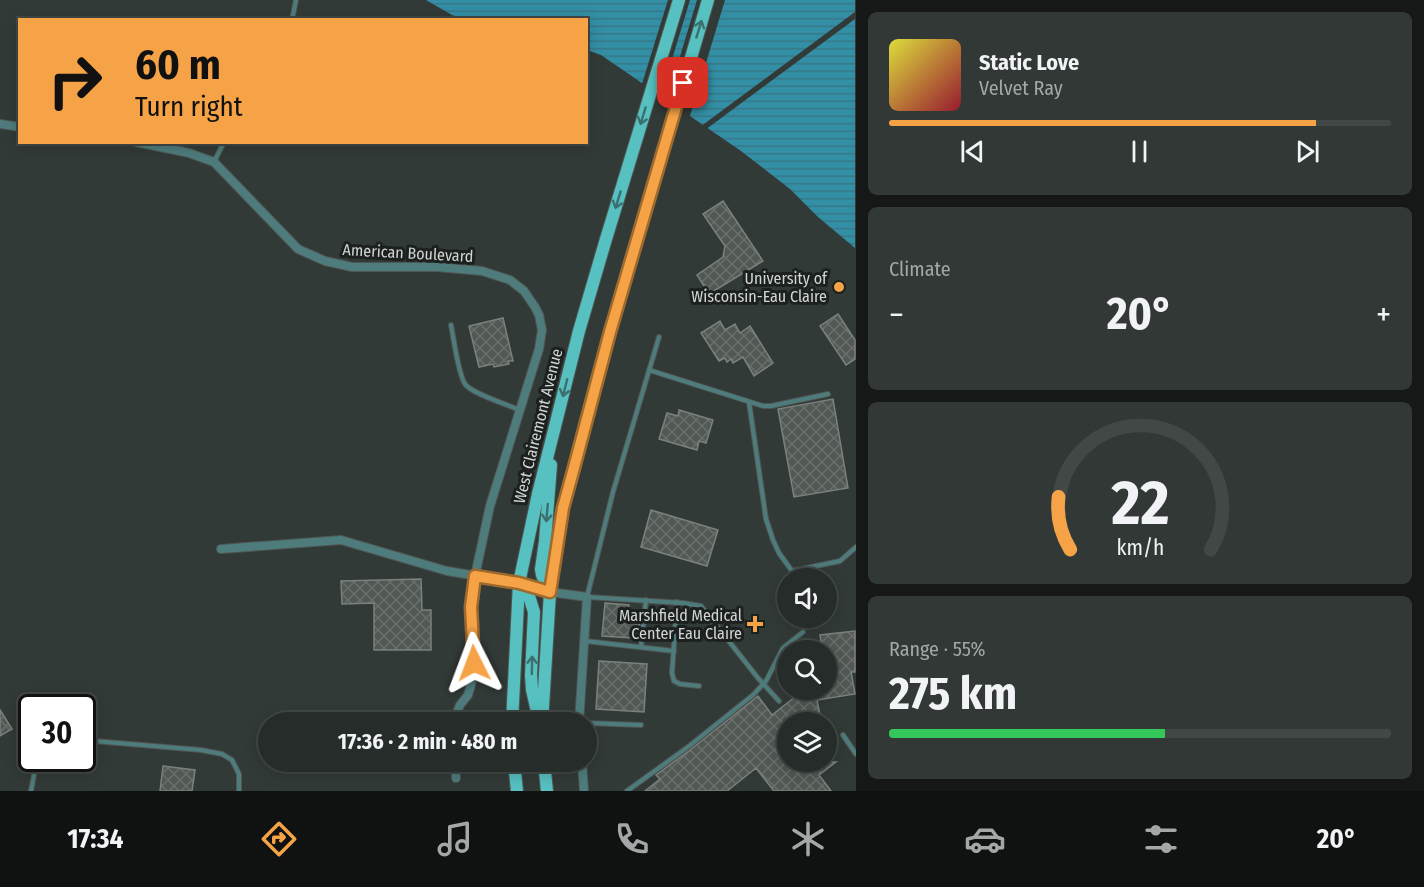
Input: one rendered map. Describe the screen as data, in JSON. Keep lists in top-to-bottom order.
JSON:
{
  "streets": {
    "main road": ["West Clairemont Avenue"],
    "street": ["American Boulevard"]
  },
  "places": {
    "other": ["University of Wisconsin-Eau Claire"],
    "health": ["Marshfield Medical Center Eau Claire"]
  },
  "page": {
    "turn": ["60 m", "Turn right"],
    "song": ["Static Love", "Velvet Ray"],
    "tile": [
      "Climate",
      ["Range · 55%", "275 km"]
    ],
    "heat": ["−", "20°", "+"],
    "limit": "30",
    "trip": "17:36 · 2 min · 480 m",
    "tabs": ["17:34", "20°"],
    "gauge": ["22", "km/h"]
  }
}
